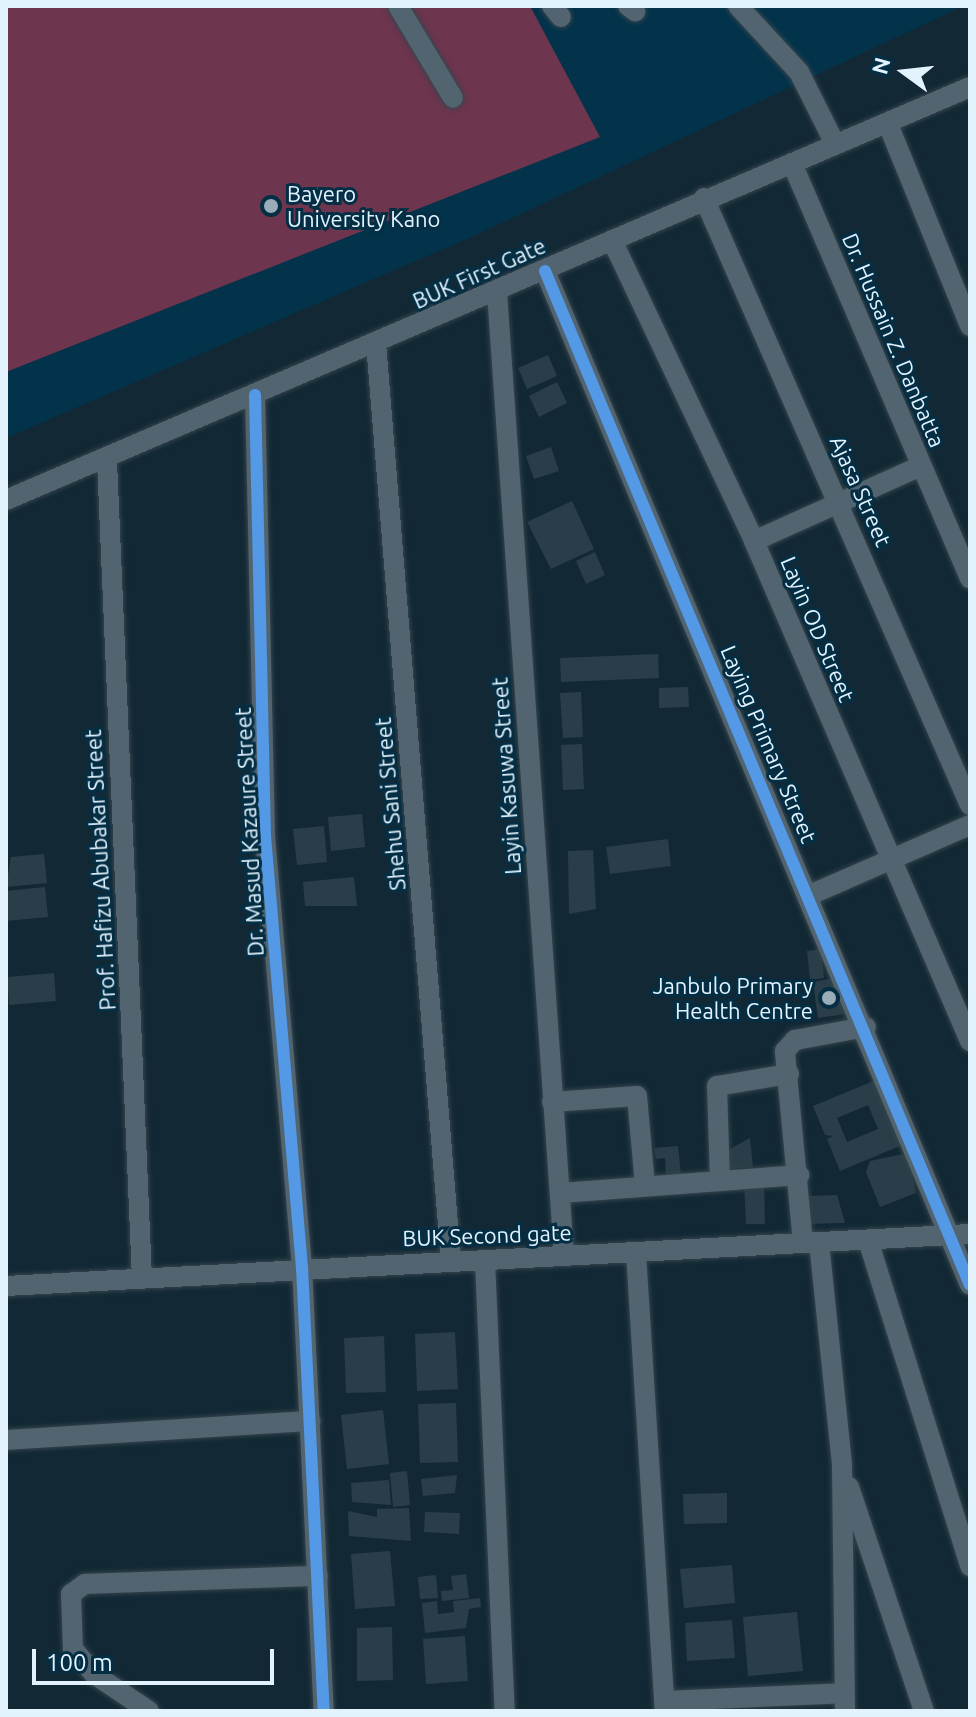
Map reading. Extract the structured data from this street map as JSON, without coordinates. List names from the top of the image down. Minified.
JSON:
{"streets":{"street":["BUK First Gate","Dr. Hussain Z. Danbatta","Ajasa Street","Layin OD Street","Laying Primary Street","Layin Kasuwa Street","Shehu Sani Street","Dr. Masud Kazaure Street","Prof. Hafizu Abubakar Street","BUK Second gate"]},"crossings":[["BUK First Gate","Dr. Hussain Z. Danbatta"],["BUK First Gate","Ajasa Street"],["BUK First Gate","Layin OD Street"],["BUK First Gate","Laying Primary Street"],["BUK First Gate","Layin Kasuwa Street"],["BUK First Gate","Shehu Sani Street"],["BUK First Gate","Dr. Masud Kazaure Street"],["BUK First Gate","Prof. Hafizu Abubakar Street"],["Laying Primary Street","BUK Second gate"],["Layin Kasuwa Street","BUK Second gate"],["Shehu Sani Street","BUK Second gate"],["Dr. Masud Kazaure Street","BUK Second gate"],["Prof. Hafizu Abubakar Street","BUK Second gate"]],"places":["Bayero University Kano","Janbulo Primary Health Centre"],"scale_bar":"100 m","north":"left"}
